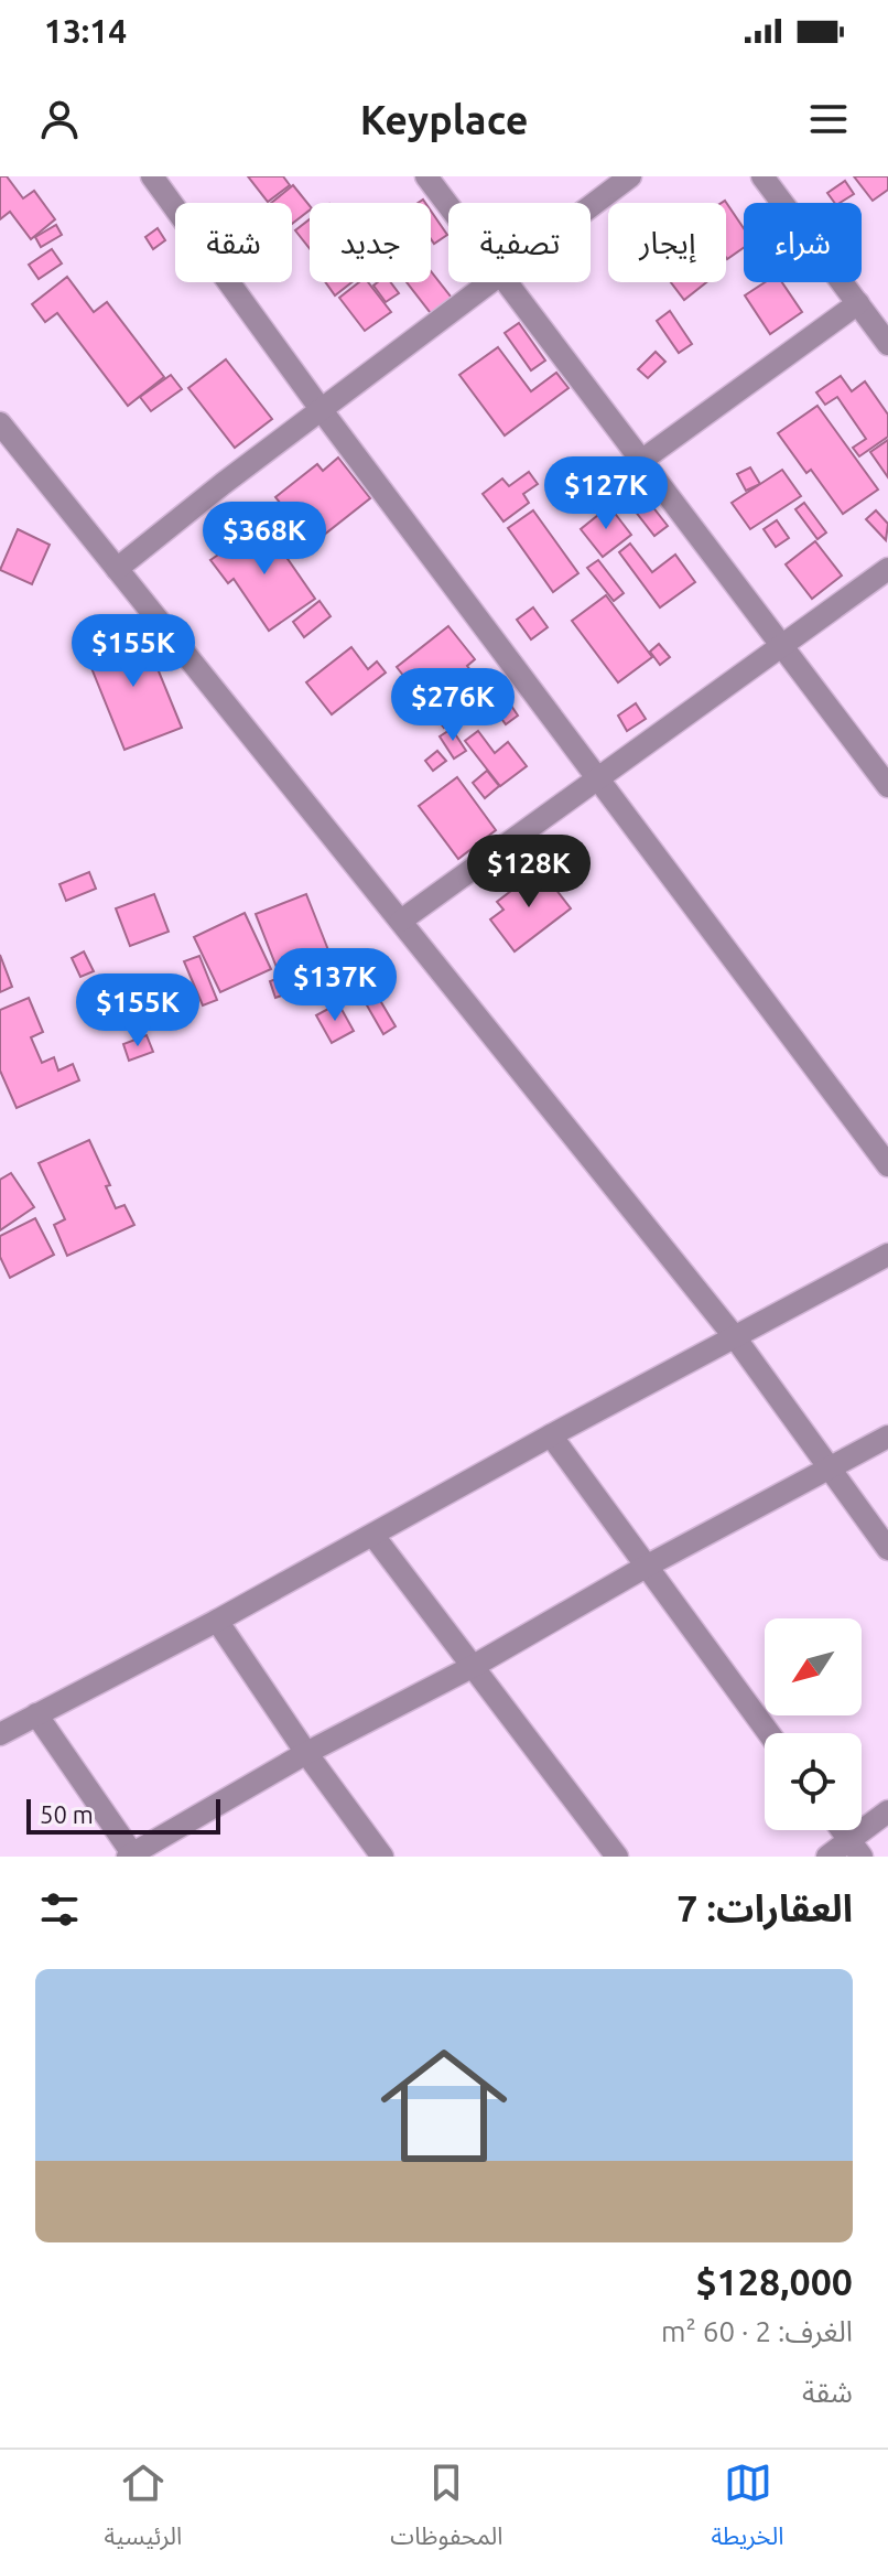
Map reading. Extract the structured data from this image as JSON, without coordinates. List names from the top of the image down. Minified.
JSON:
{"scale_bar":"50 m","north":"bottom left","page":{"status":"13:14","header":"Keyplace","chip":["شراء","إيجار","تصفية","جديد","شقة"],"price":["$127K","$368K","$155K","$276K","$128K","$137K","$155K"],"scale":"50 m","heading":"العقارات: 7","list":[{"name":"$128,000","note":"الغرف: 2 · 60 m² · شقة"}],"tabs":["الخريطة","المحفوظات","الرئيسية"]}}
